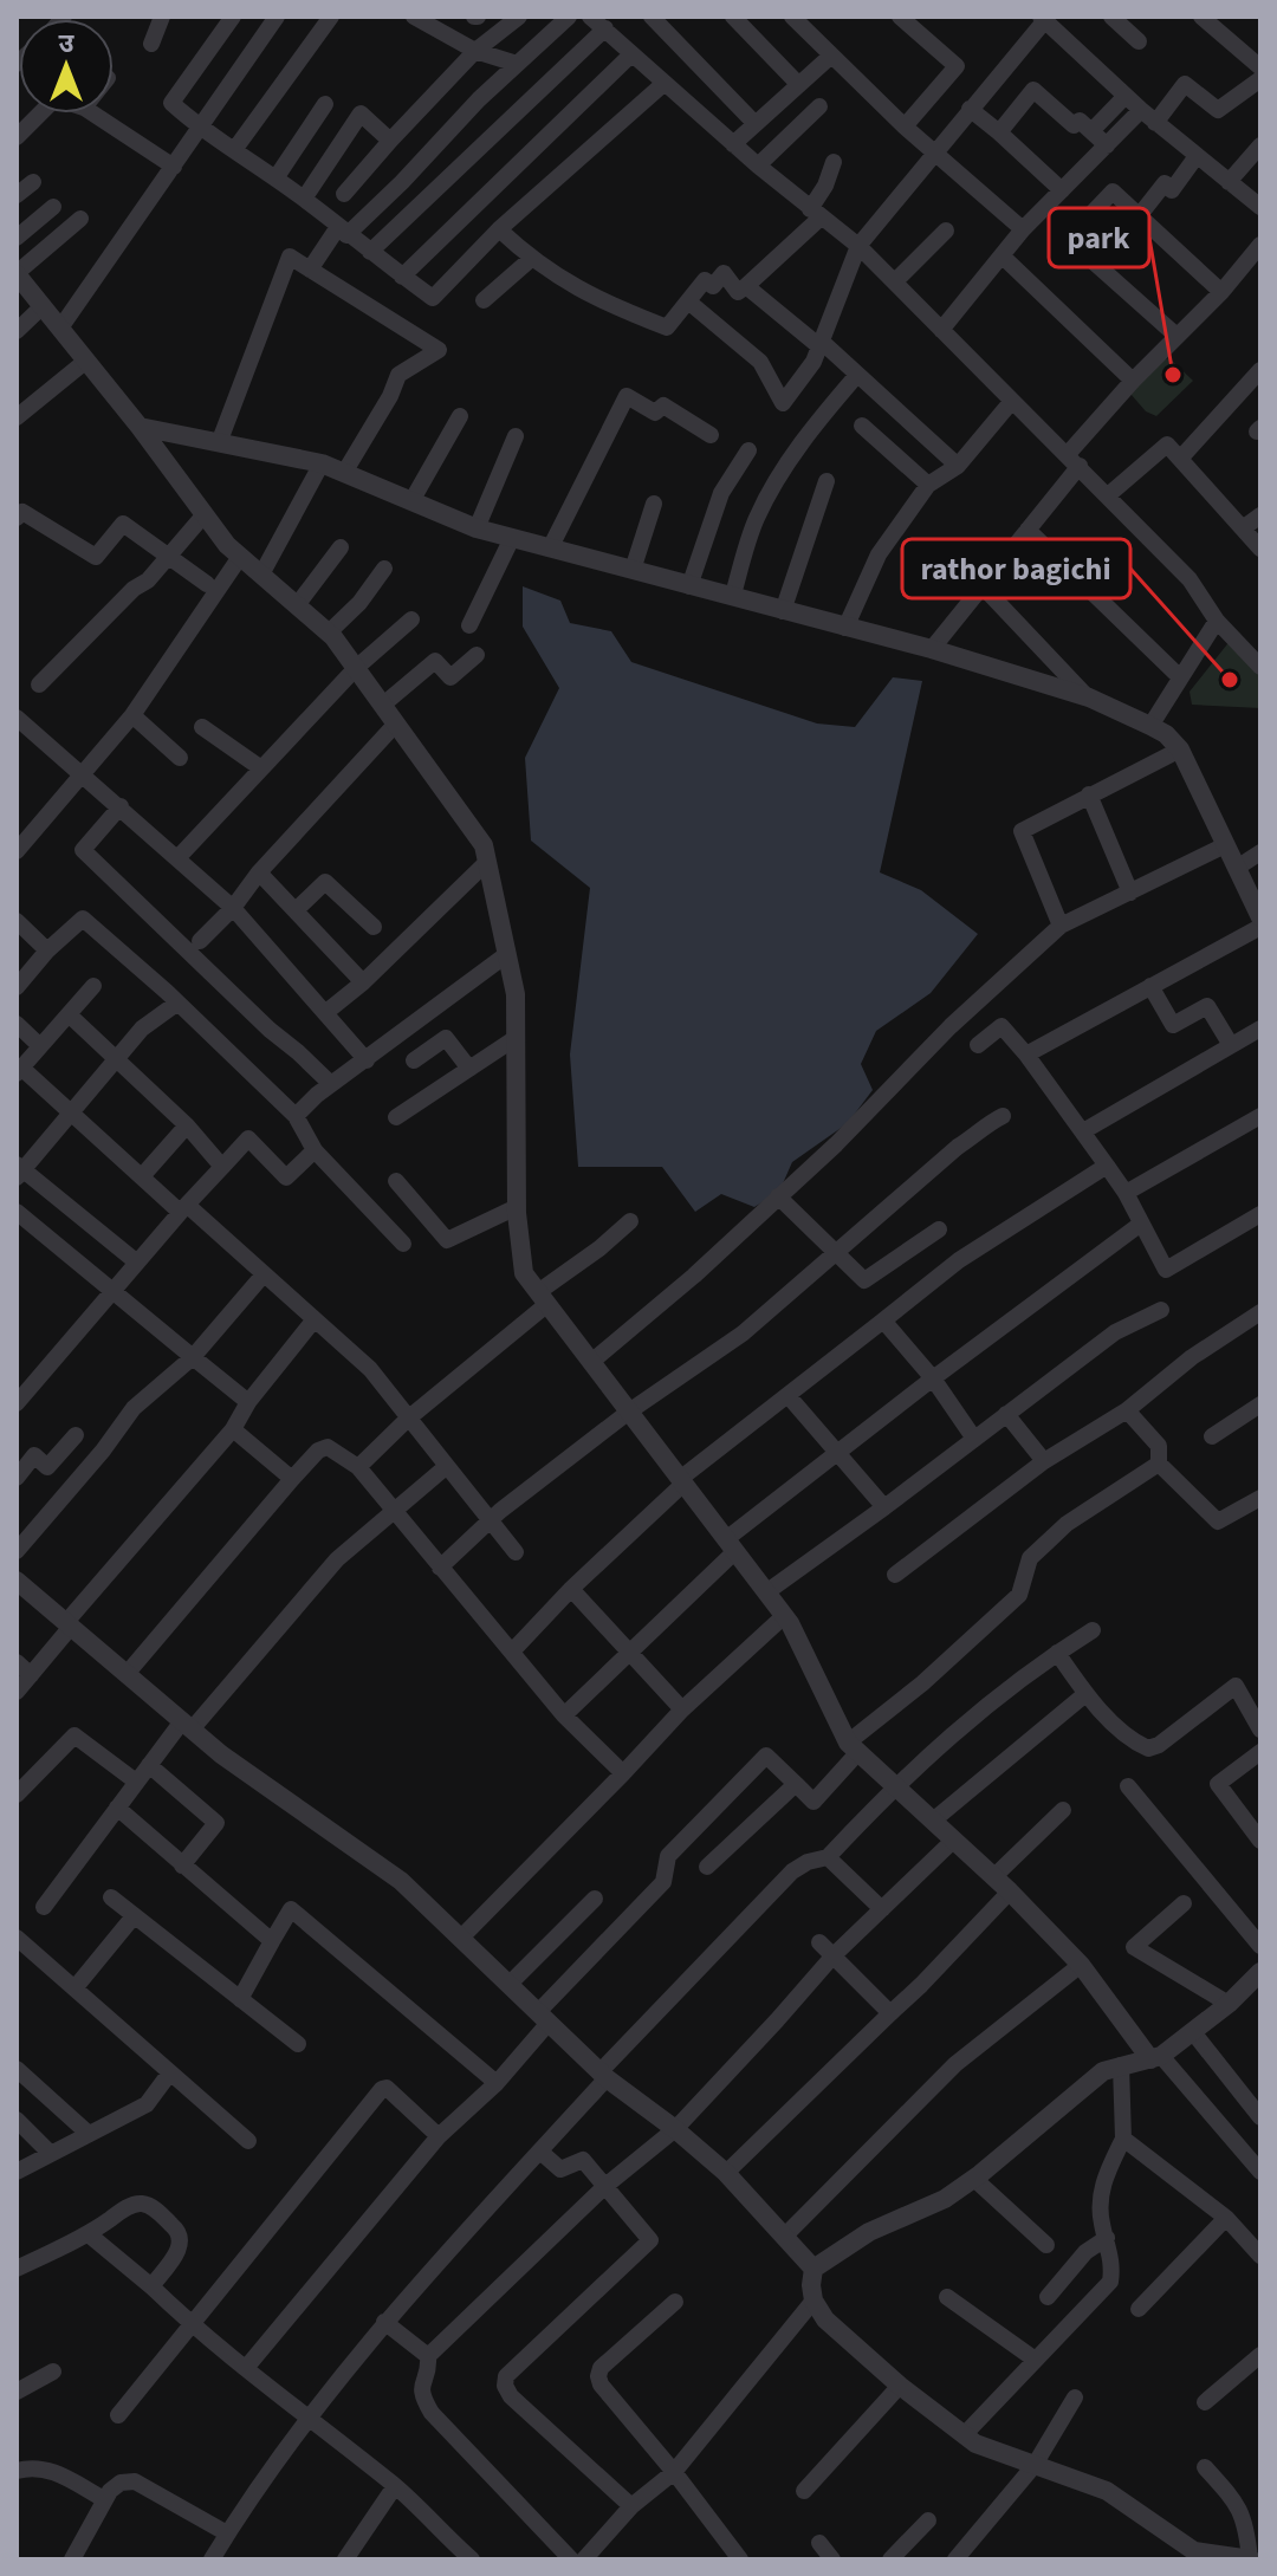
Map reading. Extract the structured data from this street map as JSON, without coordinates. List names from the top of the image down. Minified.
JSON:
{"places":["park","rathor bagichi"],"north":"top"}
